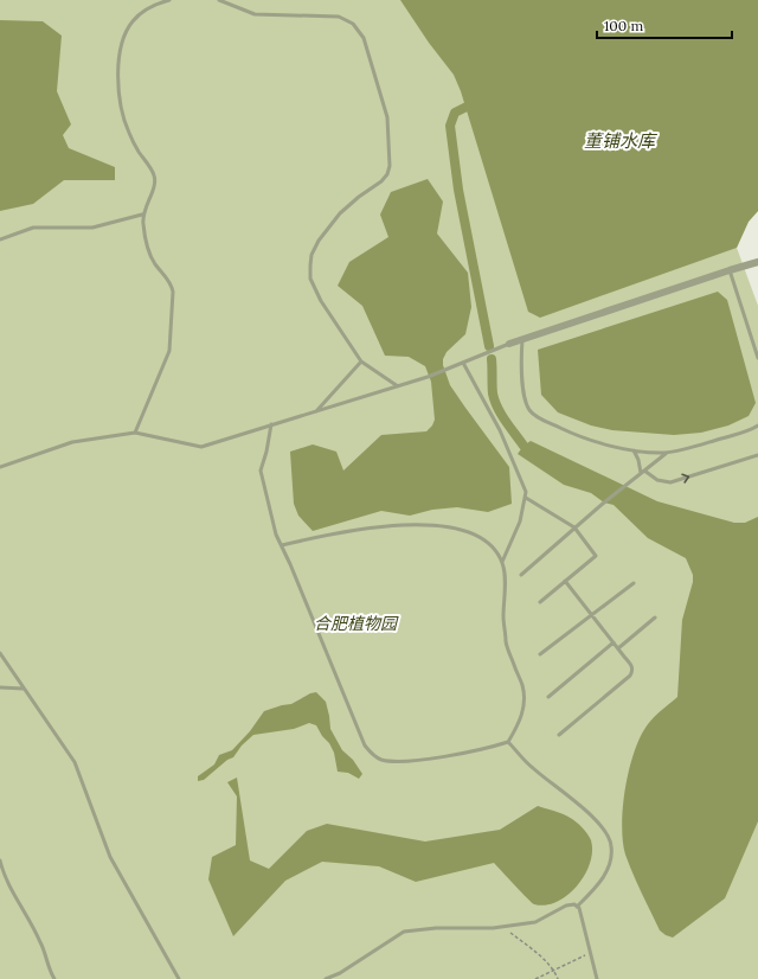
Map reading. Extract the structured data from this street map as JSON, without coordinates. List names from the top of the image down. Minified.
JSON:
{"water":["董铺水库"],"parks":["合肥植物园"],"scale_bar":"100 m"}
